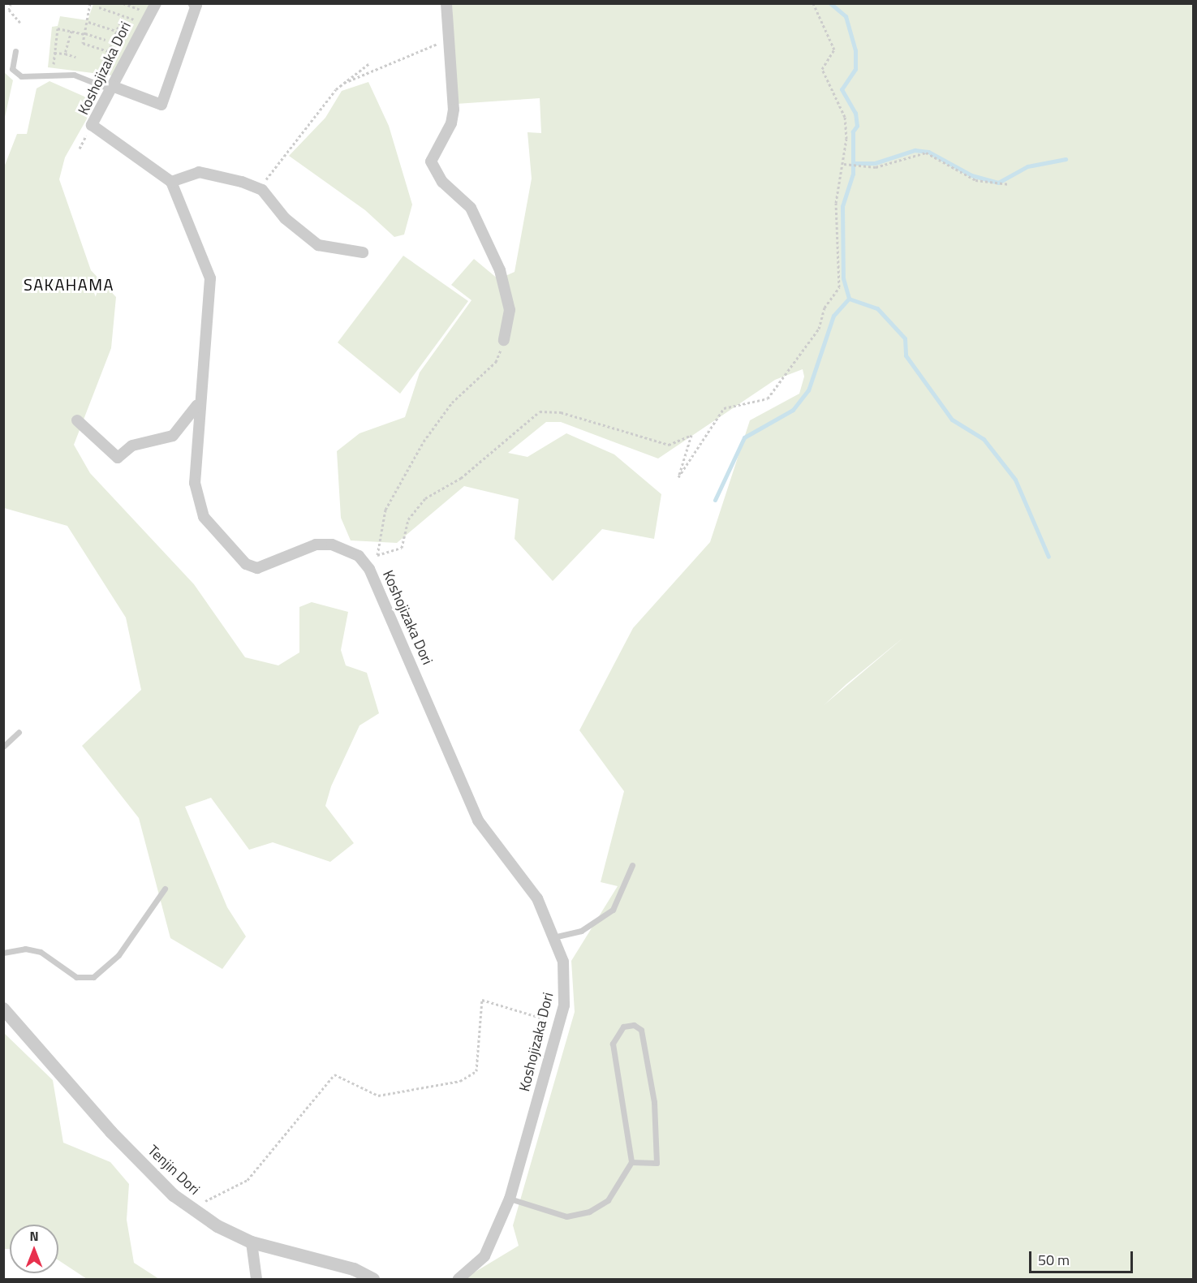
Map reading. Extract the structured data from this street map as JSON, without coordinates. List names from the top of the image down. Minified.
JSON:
{"streets":{"street":["Koshojizaka Dori","Tenjin Dori"]},"districts":["SAKAHAMA"],"scale_bar":"50 m","north":"top"}
